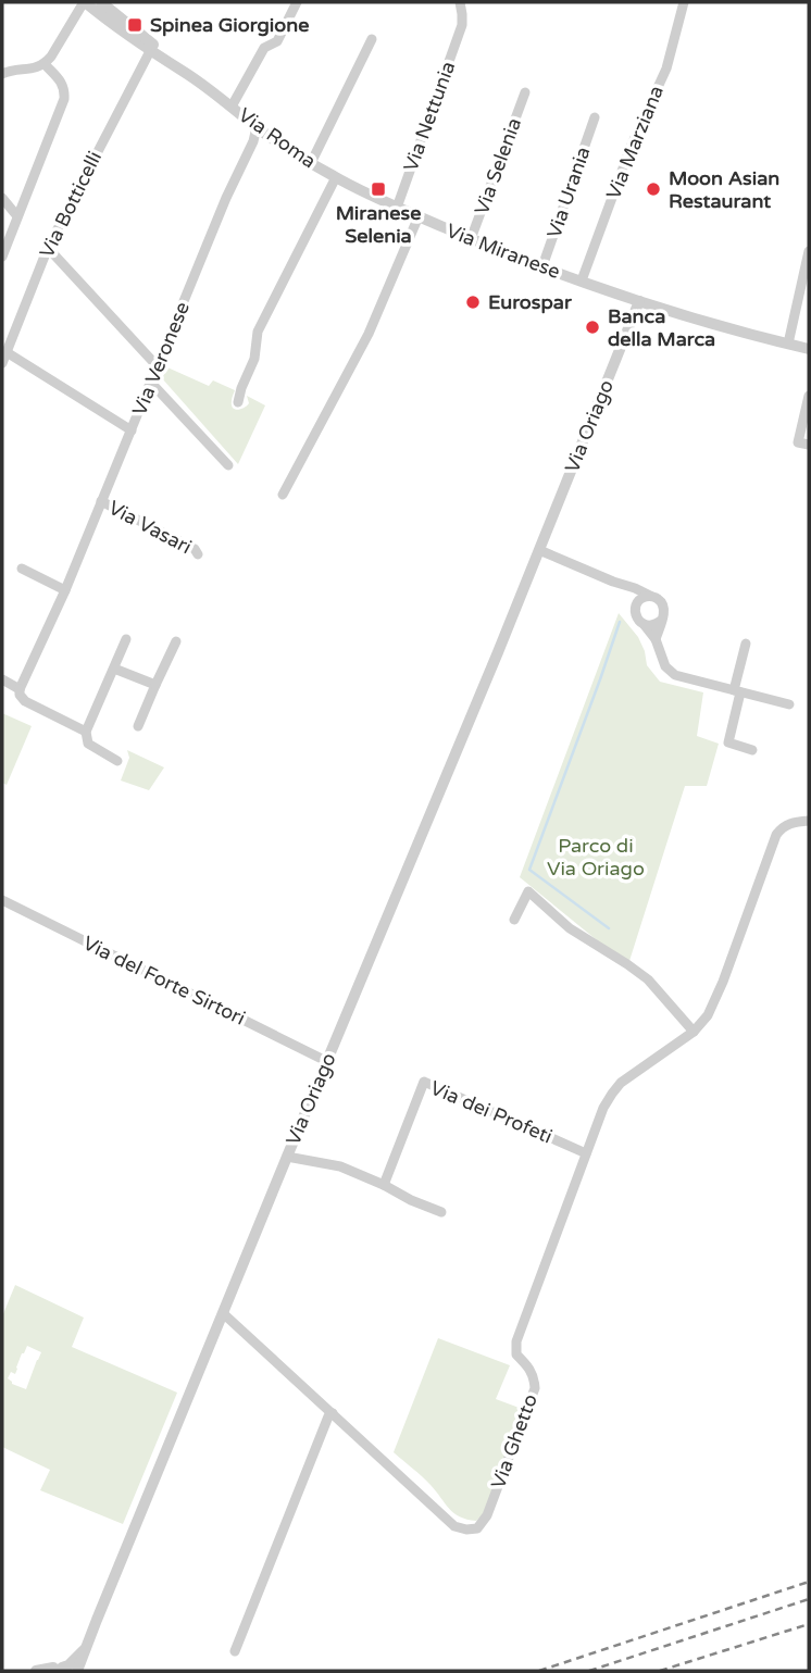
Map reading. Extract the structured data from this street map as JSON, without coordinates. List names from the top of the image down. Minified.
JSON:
{"streets":{"street":["Via Nettunia","Via Roma","Via Marziana","Via Selenia","Via Urania","Via Botticelli","Via Miranese","Via Veronese","Via Oriago","Via Vasari","Via del Forte Sirtori","Via dei Profeti","Via Ghetto"]},"crossings":[["Via Nettunia","Via Miranese"],["Via Roma","Via Botticelli"],["Via Roma","Via Miranese"],["Via Roma","Via Veronese"],["Via Marziana","Via Miranese"],["Via Selenia","Via Miranese"],["Via Urania","Via Miranese"],["Via Miranese","Via Oriago"],["Via Veronese","Via Vasari"],["Via Oriago","Via del Forte Sirtori"],["Via Oriago","Via Ghetto"],["Via dei Profeti","Via Ghetto"]],"parks":["Parco di Via Oriago"],"places":{"transit":["Spinea Giorgione","Miranese Selenia"],"other":["Moon Asian Restaurant","Eurospar","Banca della Marca"]}}
